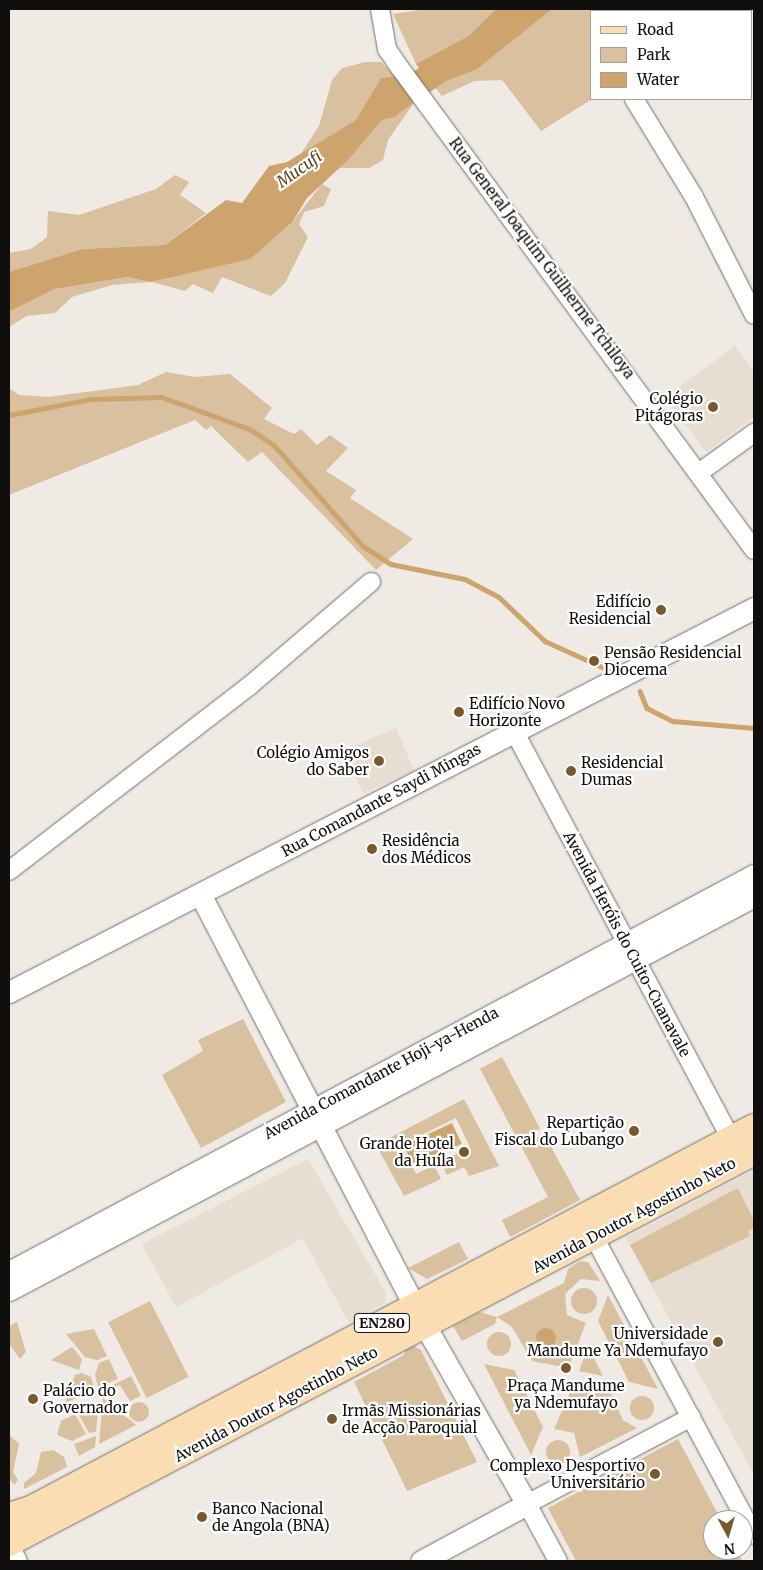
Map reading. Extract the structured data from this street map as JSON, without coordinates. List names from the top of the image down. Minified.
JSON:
{"streets":{"main road":["Avenida Doutor Agostinho Neto","EN280"],"street":["Rua General Joaquim Guilherme Tchiloya","Rua Comandante Saydi Mingas","Avenida Heróis do Cuito-Cuanavale","Avenida Comandante Hoji-ya-Henda"]},"crossings":[["Rua Comandante Saydi Mingas","Avenida Heróis do Cuito-Cuanavale"],["Avenida Heróis do Cuito-Cuanavale","Avenida Comandante Hoji-ya-Henda"],["Avenida Heróis do Cuito-Cuanavale","Avenida Doutor Agostinho Neto"]],"water":["Mucufi"],"places":["Colégio Pitágoras","Edifício Residencial","Pensão Residencial Diocema","Edifício Novo Horizonte","Colégio Amigos do Saber","Residencial Dumas","Residência dos Médicos","Repartição Fiscal do Lubango","Grande Hotel da Huíla","Universidade Mandume Ya Ndemufayo","Praça Mandume ya Ndemufayo","Palácio do Governador","Irmãs Missionárias de Acção Paroquial","Complexo Desportivo Universitário","Banco Nacional de Angola (BNA)"],"legend":["Road","Park","Water"],"north":"bottom"}
